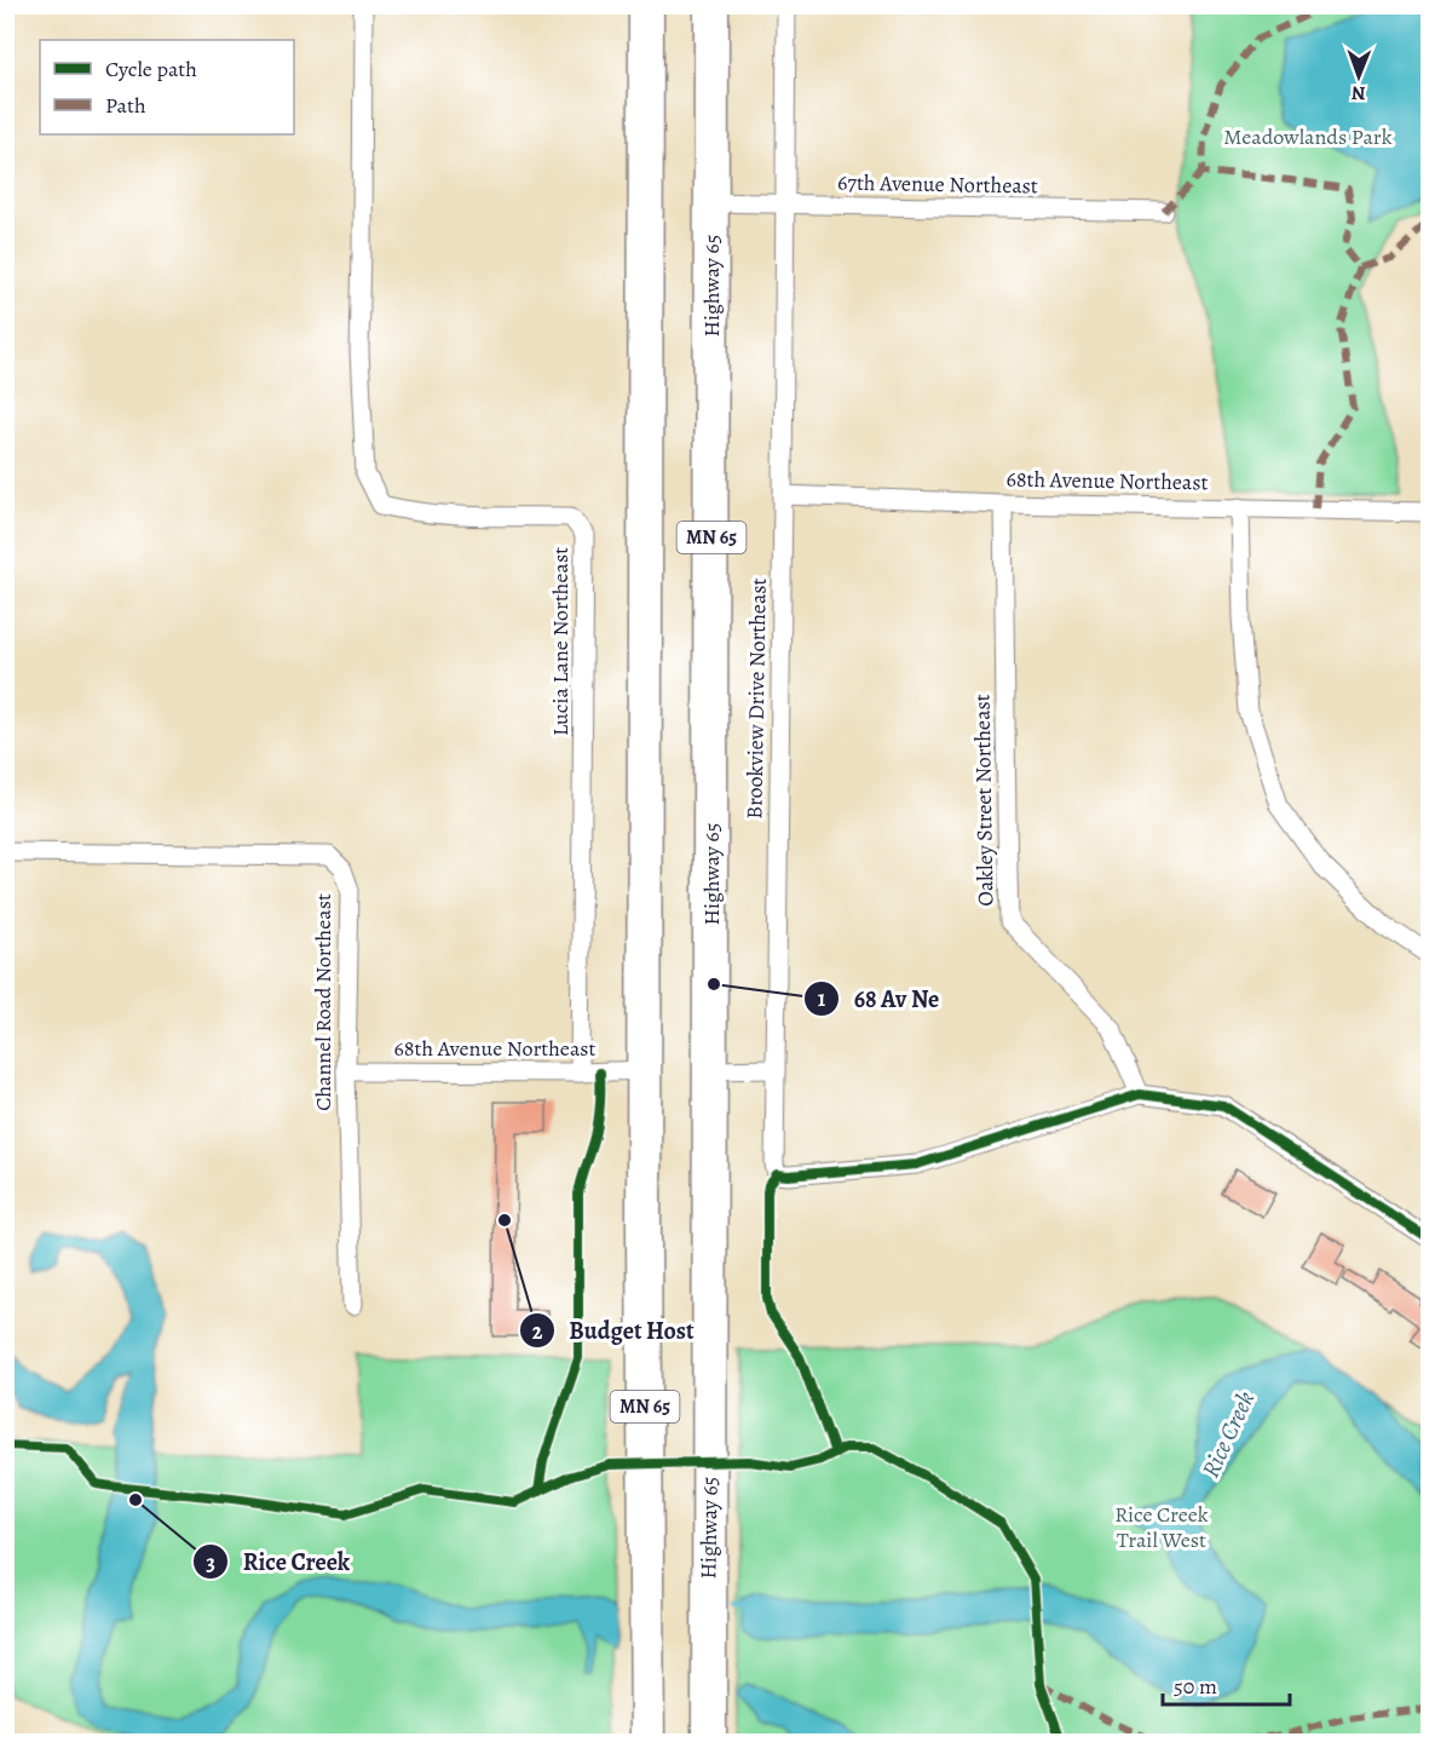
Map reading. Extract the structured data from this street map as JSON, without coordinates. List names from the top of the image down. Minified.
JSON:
{"streets":{"highway":["Highway 65","MN 65"],"street":["67th Avenue Northeast","68th Avenue Northeast","Lucia Lane Northeast","Brookview Drive Northeast","Oakley Street Northeast","Channel Road Northeast"]},"crossings":[["67th Avenue Northeast","Highway 65"],["67th Avenue Northeast","Brookview Drive Northeast"],["68th Avenue Northeast","MN 65"],["68th Avenue Northeast","Lucia Lane Northeast"],["68th Avenue Northeast","Brookview Drive Northeast"],["68th Avenue Northeast","Oakley Street Northeast"],["68th Avenue Northeast","Channel Road Northeast"],["Brookview Drive Northeast","Oakley Street Northeast"]],"water":["Rice Creek"],"parks":["Meadowlands Park","Rice Creek Trail West"],"places":["68 Av Ne","Budget Host","Rice Creek"],"legend":["Cycle path","Path"],"scale_bar":"50 m","north":"bottom"}
